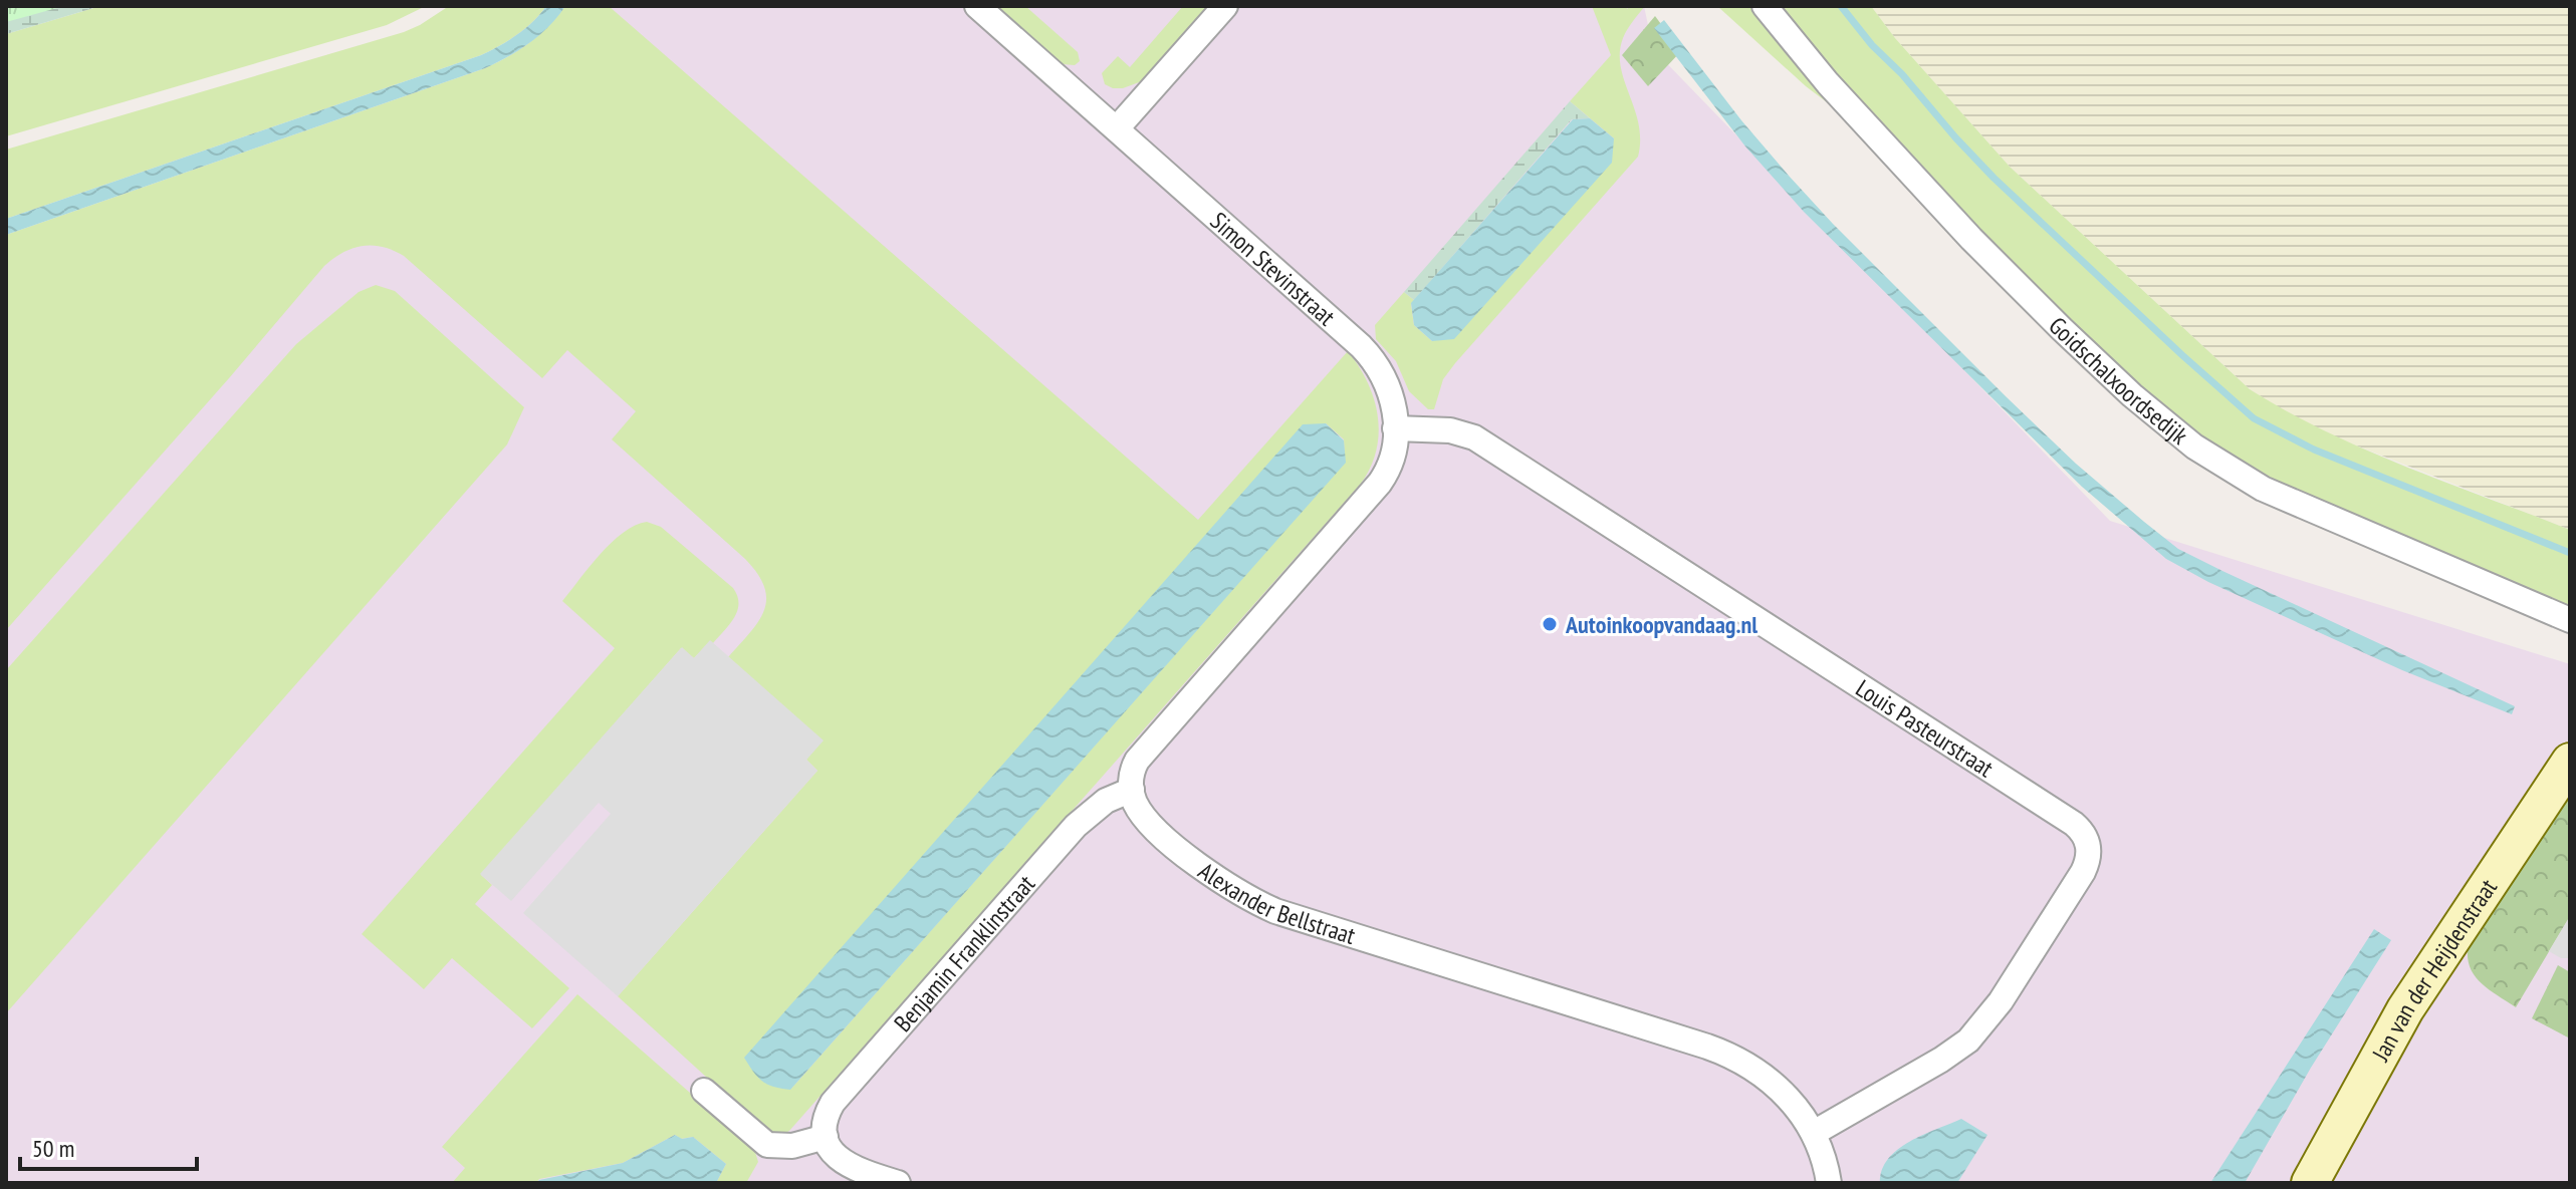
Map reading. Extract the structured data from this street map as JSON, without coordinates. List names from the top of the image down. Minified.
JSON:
{"streets":{"street":["Simon Stevinstraat","Goidschalxoordsedijk","Louis Pasteurstraat","Alexander Bellstraat","Benjamin Franklinstraat","Jan van der Heijdenstraat"]},"crossings":[["Simon Stevinstraat","Louis Pasteurstraat"],["Louis Pasteurstraat","Alexander Bellstraat"],["Alexander Bellstraat","Benjamin Franklinstraat"]],"places":["Autoinkoopvandaag.nl"],"scale_bar":"50 m"}
